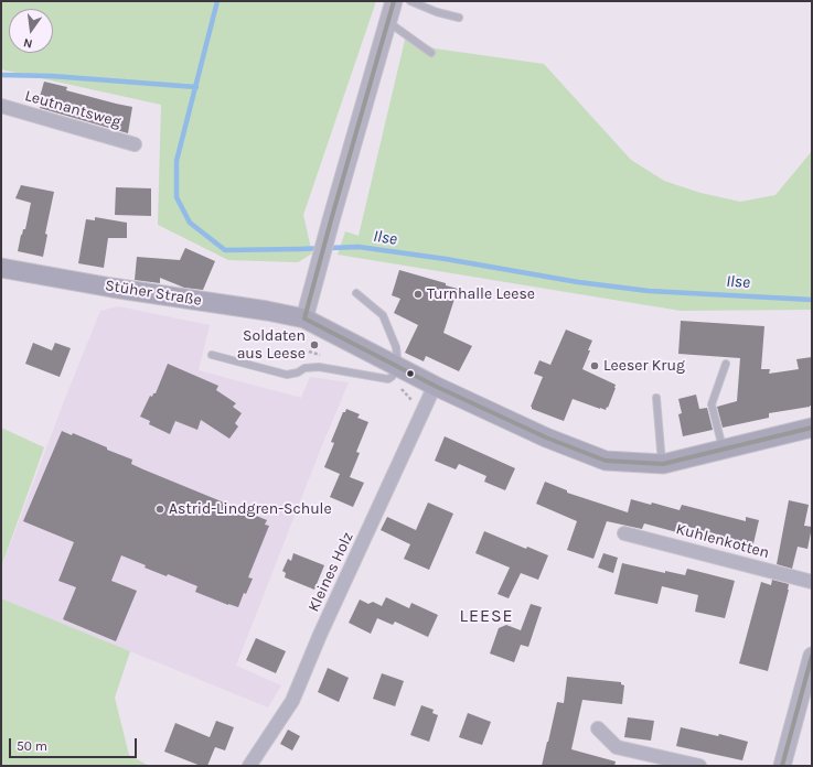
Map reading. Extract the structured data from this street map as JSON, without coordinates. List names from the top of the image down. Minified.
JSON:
{"streets":{"main road":["Stüher Straße"],"street":["Leutnantsweg","Kuhlenkotten","Kleines Holz"]},"crossings":[["Stüher Straße","Kleines Holz"]],"districts":["LEESE"],"water":["Ilse"],"places":["Turnhalle Leese","Soldaten aus Leese","Leeser Krug","Astrid-Lindgren-Schule"],"scale_bar":"50 m","north":"bottom"}
